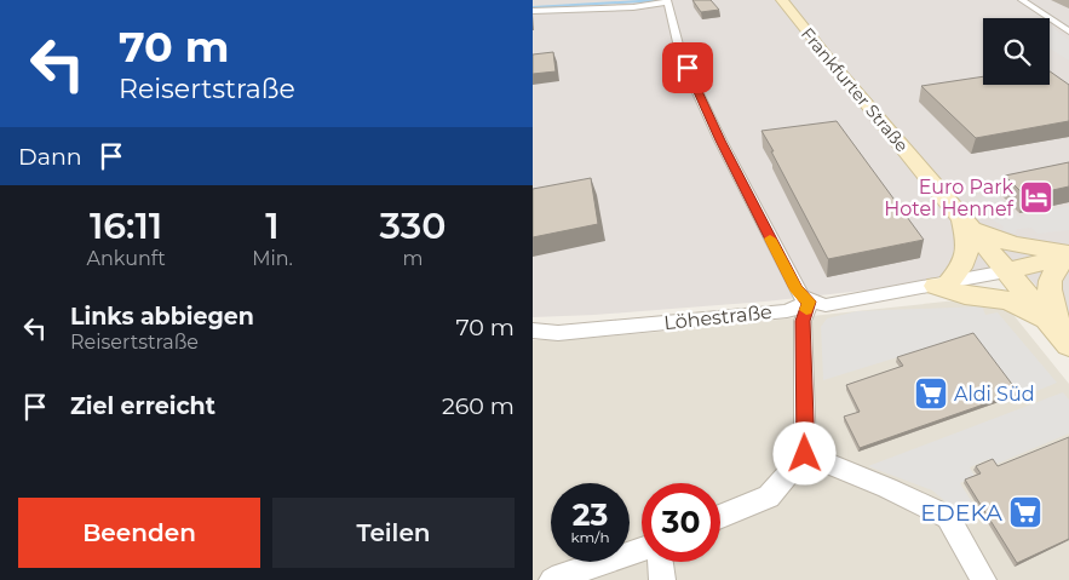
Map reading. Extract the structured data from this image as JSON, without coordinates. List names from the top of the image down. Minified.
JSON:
{"streets":{"main road":["Frankfurter Straße"],"street":["Löhestraße"]},"crossings":[["Frankfurter Straße","Löhestraße"]],"places":{"hotel":["Euro Park Hotel Hennef"],"supermarket":["Aldi Süd","EDEKA"]},"page":{"turn":["70 m","Reisertstraße"],"then":"Dann","eta":["16:11","Ankunft","1","Min.","330","m"],"list":[{"name":"Links abbiegen","note":"Reisertstraße","value":"70 m"},{"name":"Ziel erreicht","value":"260 m"}],"speed":"23 km/h","limit":"30","buttons":["Beenden","Teilen"]}}
